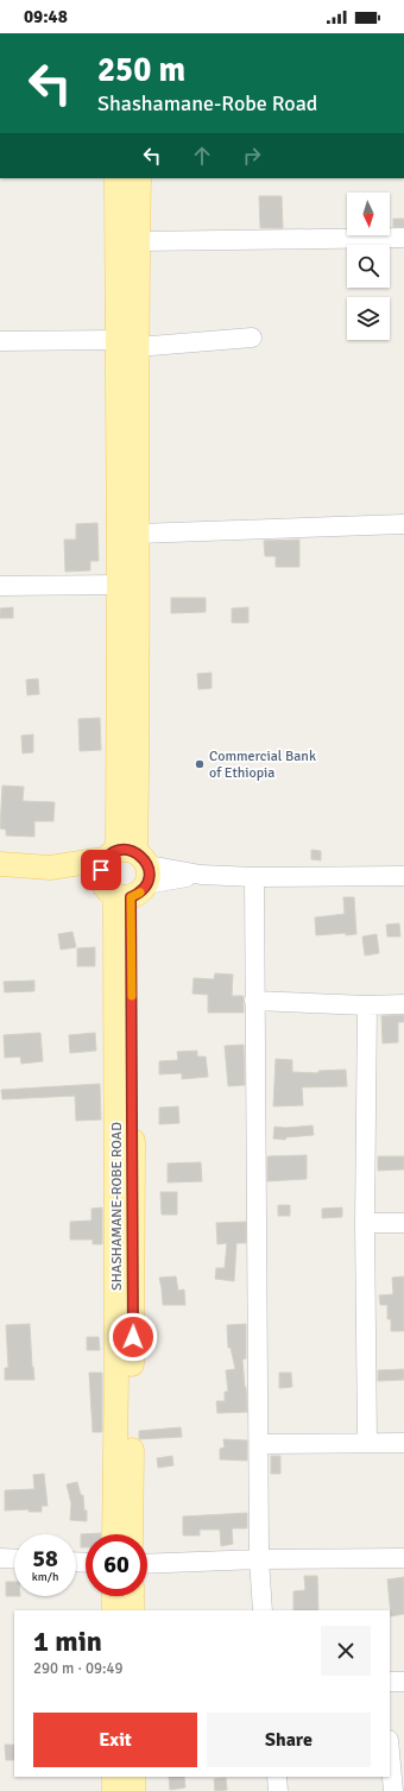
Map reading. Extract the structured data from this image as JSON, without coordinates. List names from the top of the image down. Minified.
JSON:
{"streets":{"main road":["SHASHAMANE-ROBE ROAD"]},"places":["Commercial Bank of Ethiopia"],"north":"bottom","page":{"status":"09:48","turn":["250 m","Shashamane-Robe Road"],"speed":"58 km/h","limit":"60","heading":["1 min","290 m · 09:49"],"buttons":["Exit","Share"]}}
